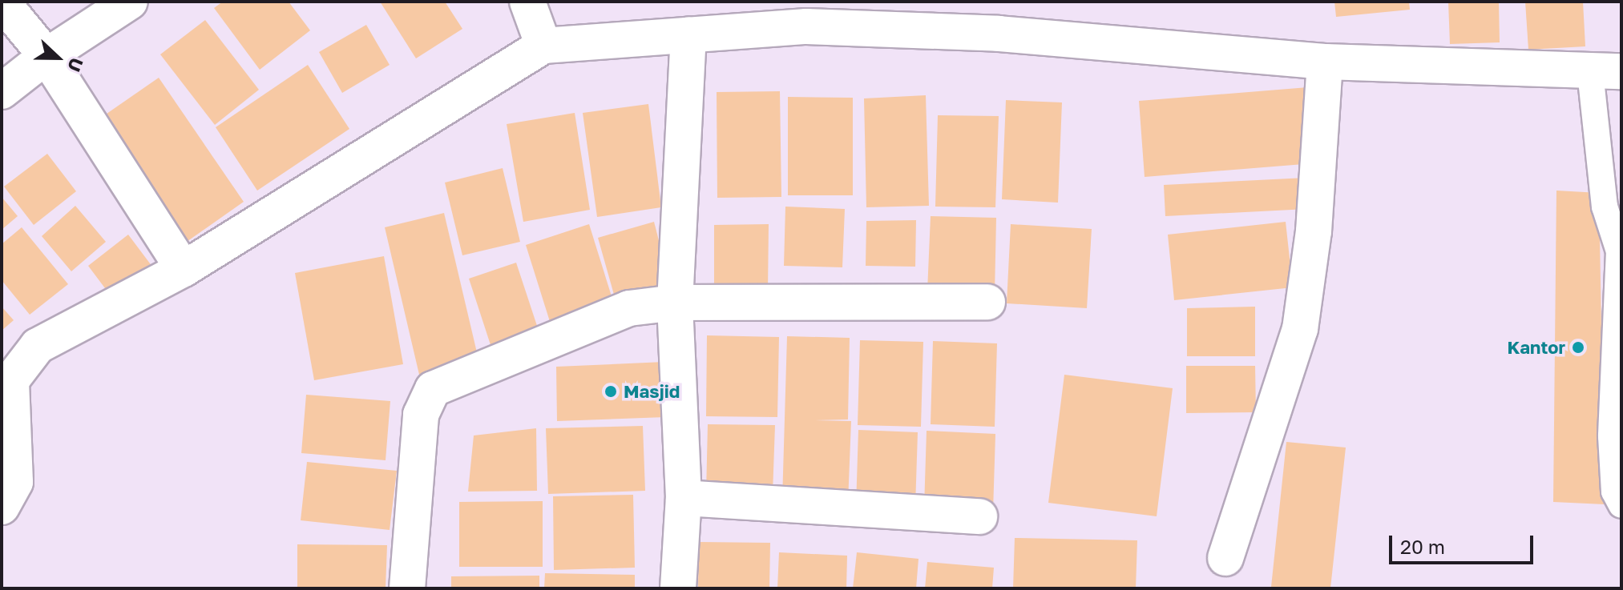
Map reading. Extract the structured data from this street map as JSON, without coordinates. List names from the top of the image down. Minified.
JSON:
{"places":["Kantor","Masjid"],"scale_bar":"20 m","north":"right"}
